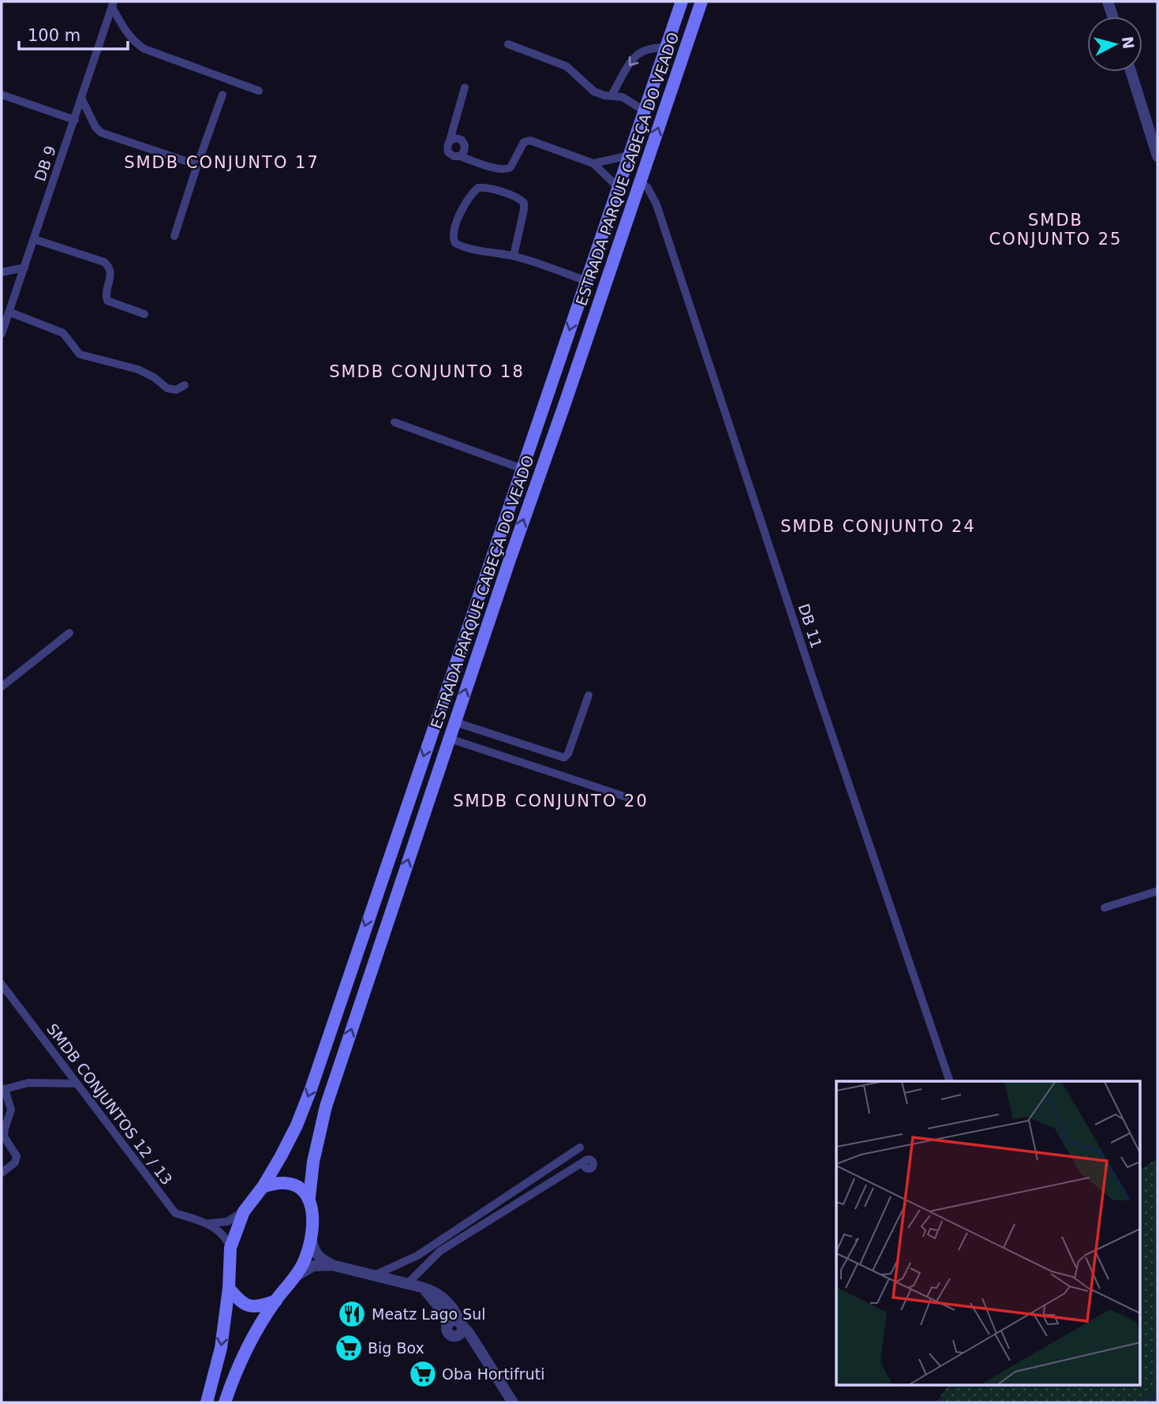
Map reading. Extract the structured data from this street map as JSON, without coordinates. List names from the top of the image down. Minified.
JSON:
{"streets":{"main road":["ESTRADA PARQUE CABEÇA DO VEADO"],"street":["DB 9","DB 11","SMDB CONJUNTOS 12 / 13"]},"crossings":[["ESTRADA PARQUE CABEÇA DO VEADO","DB 11"],["ESTRADA PARQUE CABEÇA DO VEADO","SMDB CONJUNTOS 12 / 13"]],"districts":["SMDB CONJUNTO 17","SMDB CONJUNTO 25","SMDB CONJUNTO 18","SMDB CONJUNTO 24","SMDB CONJUNTO 20"],"places":{"restaurant":["Meatz Lago Sul"],"supermarket":["Big Box","Oba Hortifruti"]},"scale_bar":"100 m","north":"right"}
